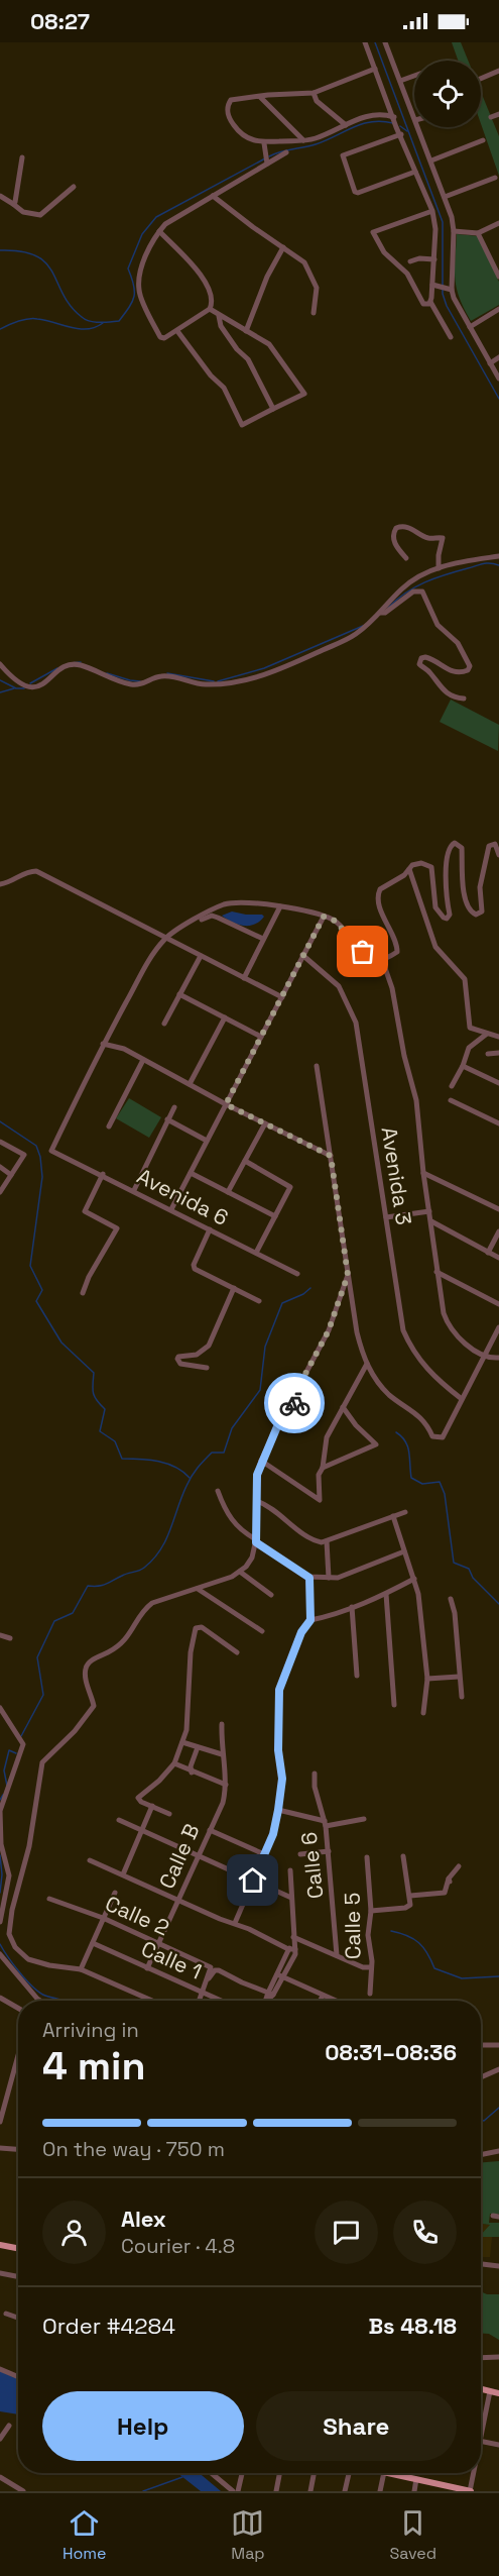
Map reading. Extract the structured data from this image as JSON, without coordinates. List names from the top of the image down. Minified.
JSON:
{"streets":{"street":["Avenida 3","Avenida 6","Calle B","Calle 6","Calle 2","Calle 5","Calle 1"]},"crossings":[["Calle B","Calle 2"],["Calle B","Calle 1"]],"page":{"status":"08:27","heading":["4 min","Arriving in","08:31–08:36"],"panel":["Alex","Courier · 4.8","Order #4284","Bs 48.18"],"bar":"On the way · 750 m","buttons":["Help","Share"],"tabs":["Home","Map","Saved"]}}
